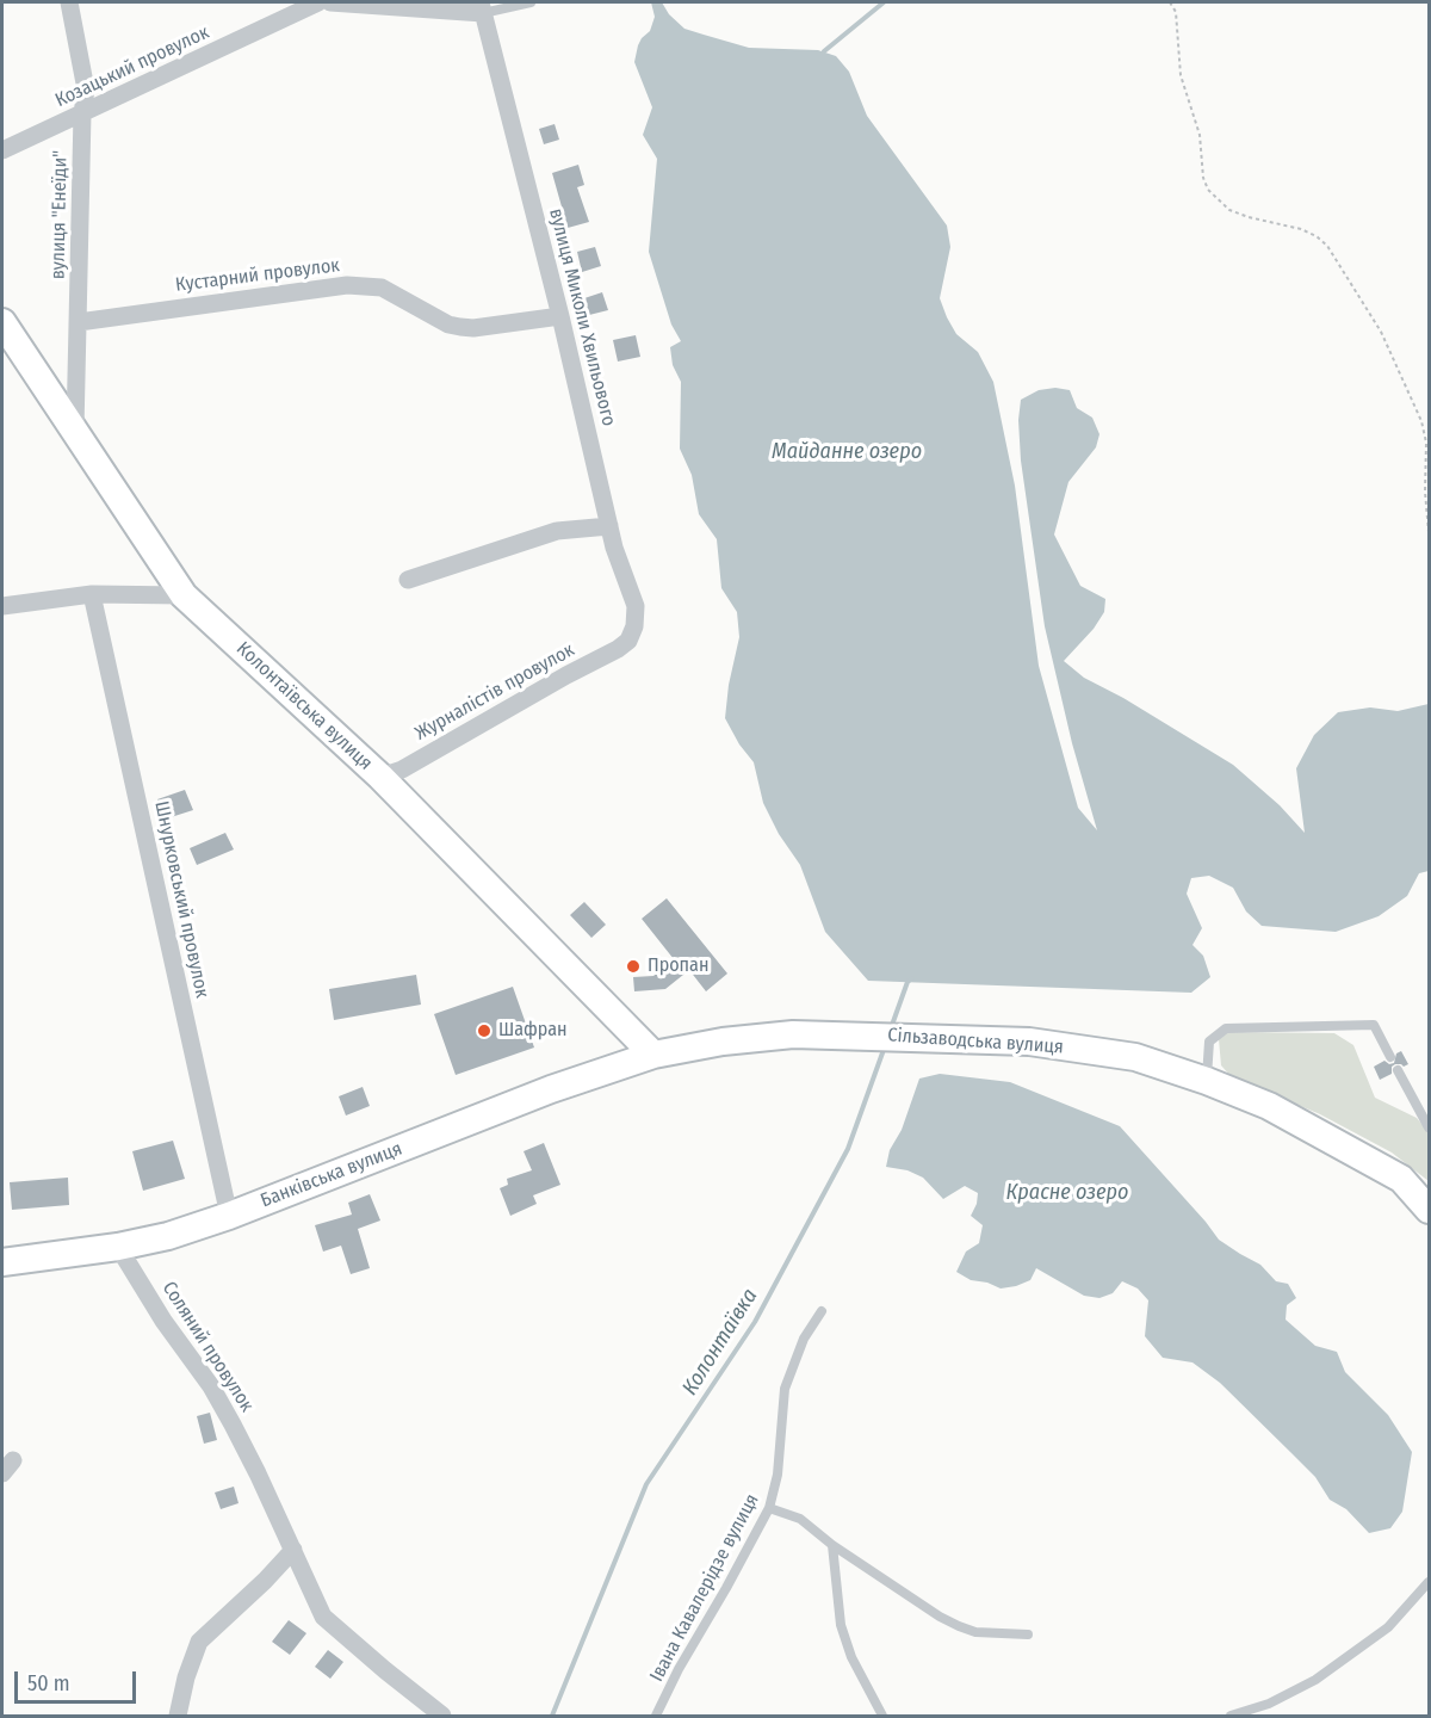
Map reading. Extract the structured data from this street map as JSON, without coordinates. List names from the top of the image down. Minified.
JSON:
{"streets":{"main road":["Колонтаївська вулиця","Сільзаводська вулиця","Банківська вулиця"],"street":["Козацький провулок","вулиця \"Енеїди\"","Кустарний провулок","вулиця Миколи Хвильового","Журналістів провулок","Шнурковський провулок","Соляний провулок"],"lane":["Івана Кавалерідзе вулиця"]},"crossings":[["Козацький провулок","вулиця \"Енеїди\""],["вулиця \"Енеїди\"","Кустарний провулок"],["вулиця \"Енеїди\"","Колонтаївська вулиця"],["Кустарний провулок","вулиця Миколи Хвильового"],["вулиця Миколи Хвильового","Журналістів провулок"],["Журналістів провулок","Колонтаївська вулиця"],["Колонтаївська вулиця","Сільзаводська вулиця"],["Колонтаївська вулиця","Банківська вулиця"],["Шнурковський провулок","Банківська вулиця"],["Сільзаводська вулиця","Банківська вулиця"],["Банківська вулиця","Соляний провулок"]],"water":["Майданне озеро","Красне озеро","Колонтаївка"],"places":["Пропан","Шафран"],"scale_bar":"50 m"}
